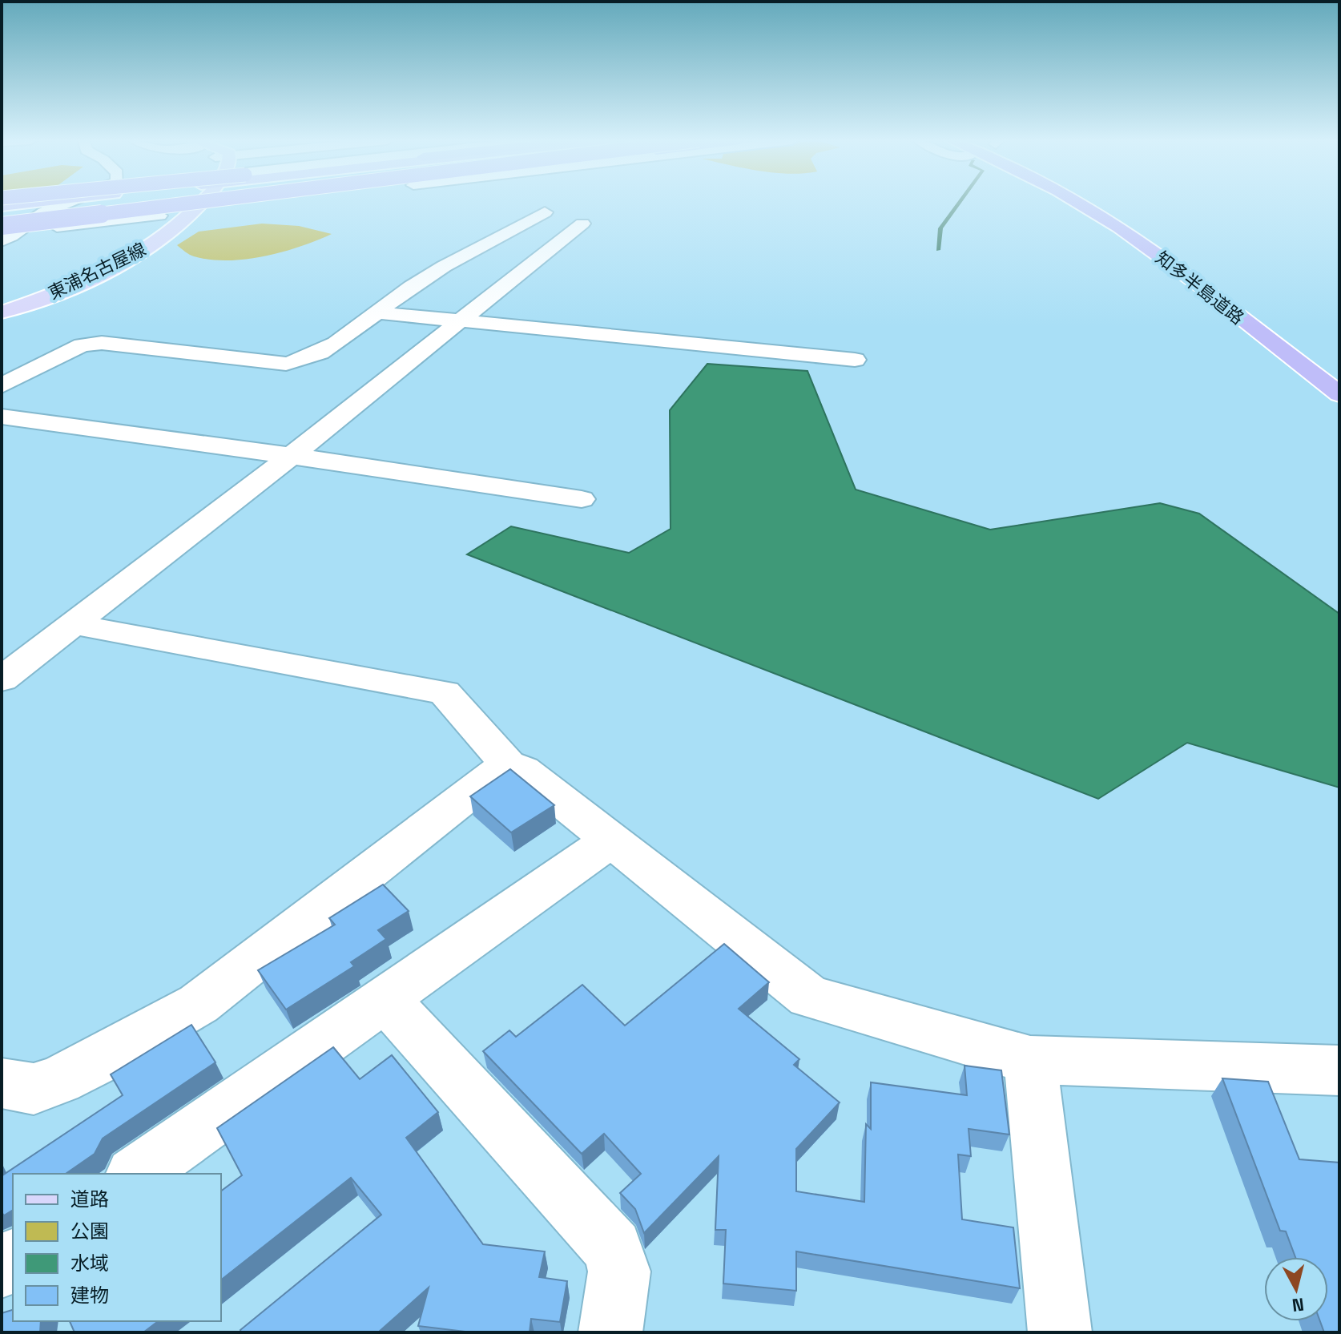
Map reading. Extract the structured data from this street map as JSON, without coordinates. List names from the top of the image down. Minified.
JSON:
{"streets":{"highway":["知多半島道路"],"main road":["東浦名古屋線"]},"legend":["道路","公園","水域","建物"],"north":"bottom"}
